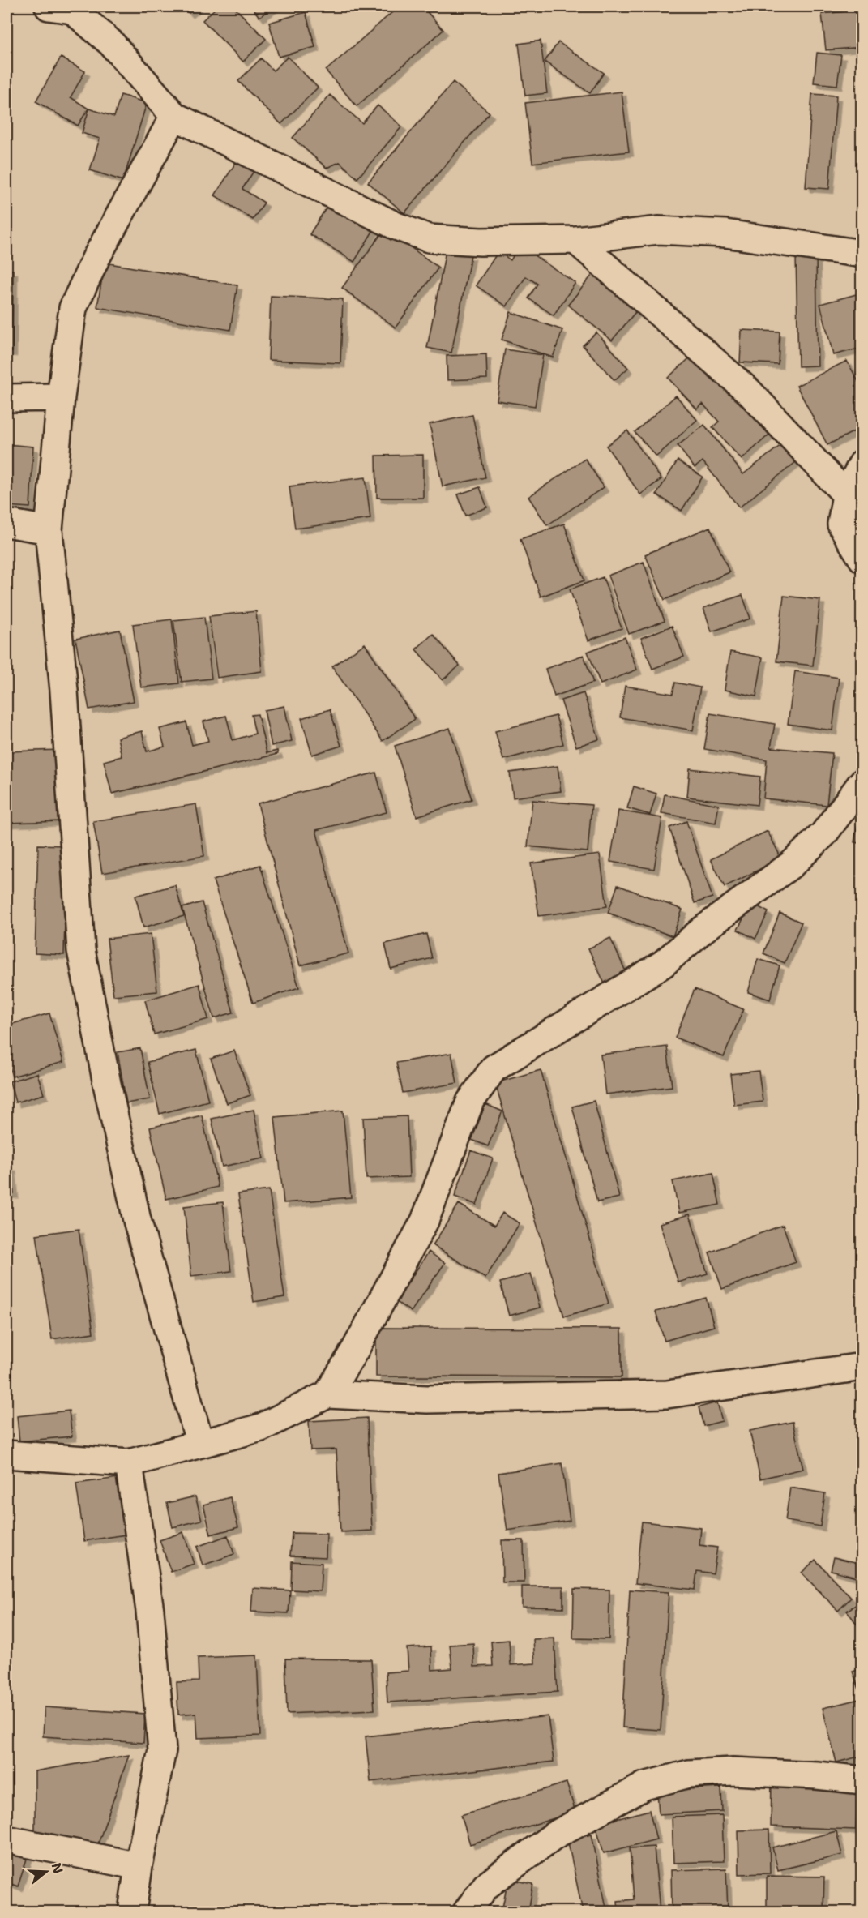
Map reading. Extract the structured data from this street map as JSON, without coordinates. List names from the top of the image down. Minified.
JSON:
{"north":"right"}
